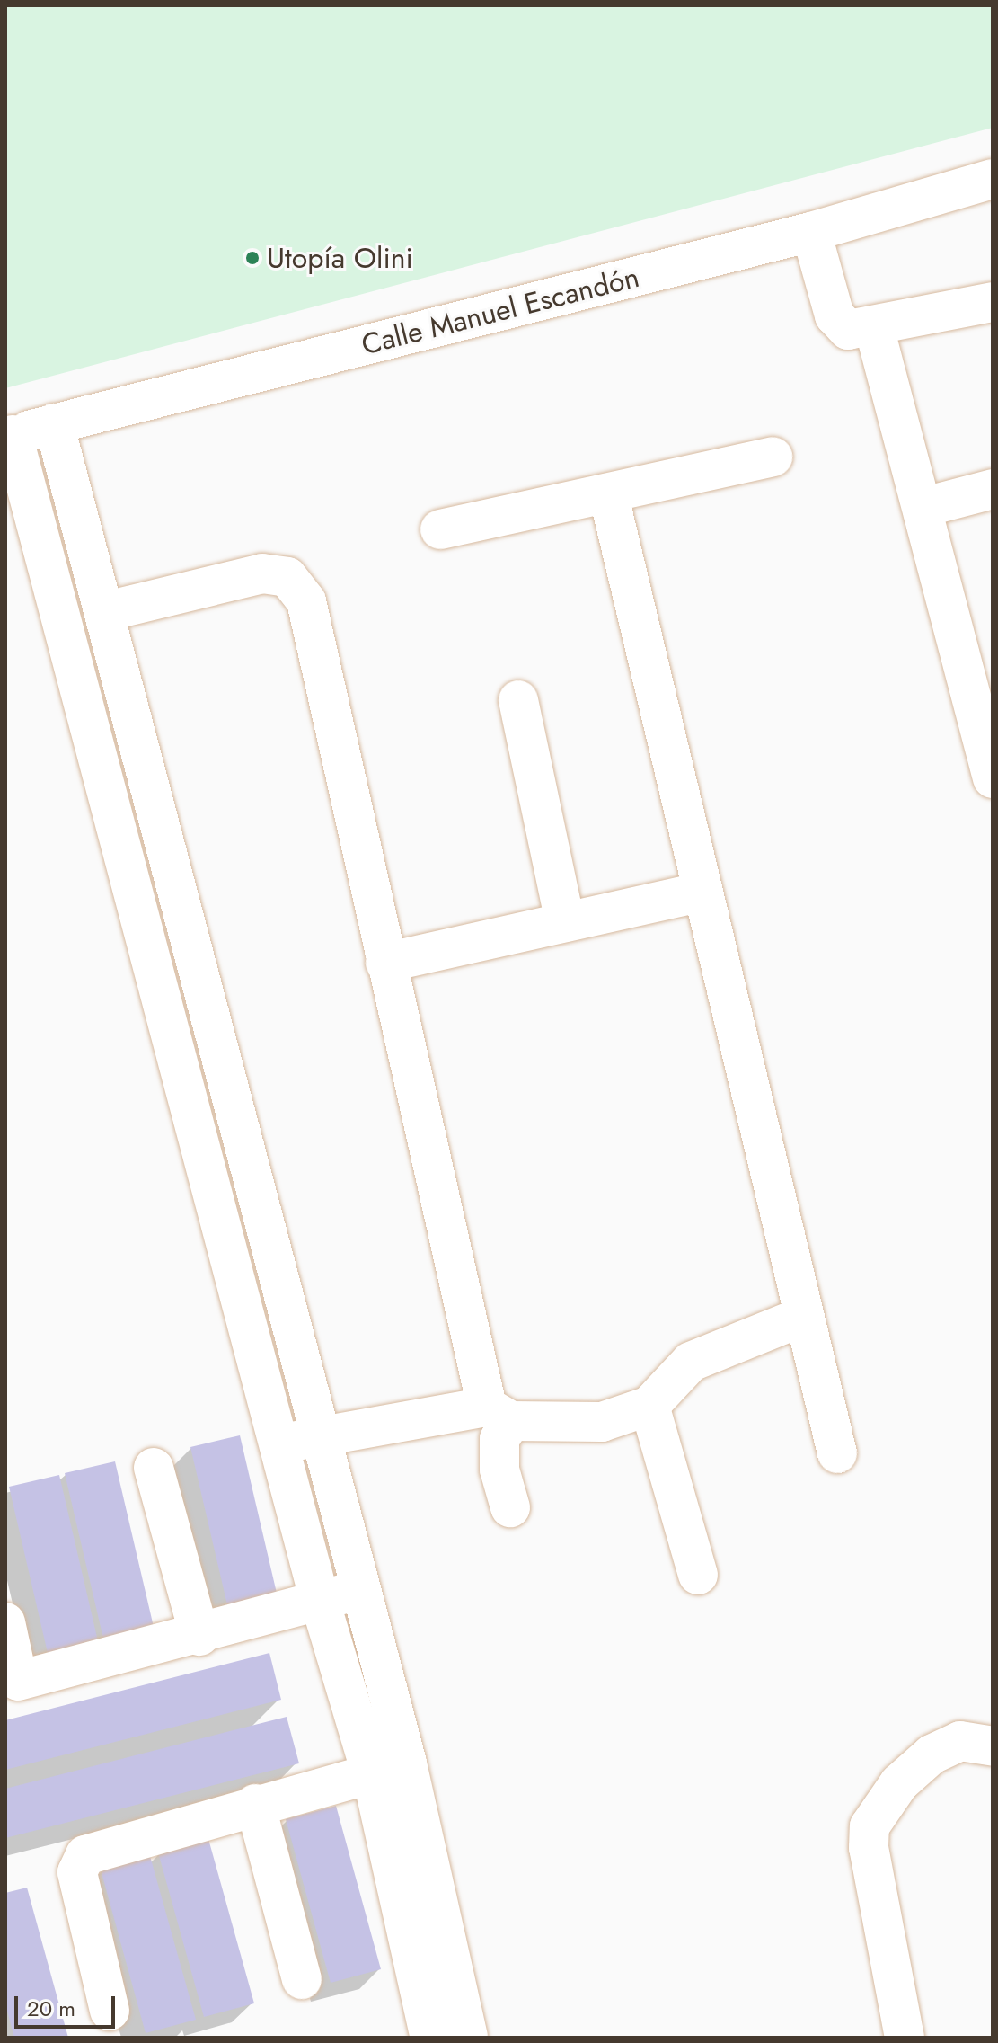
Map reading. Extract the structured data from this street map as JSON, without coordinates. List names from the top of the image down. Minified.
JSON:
{"streets":{"street":["Calle Manuel Escandón"]},"places":["Utopía Olini"],"scale_bar":"20 m"}
